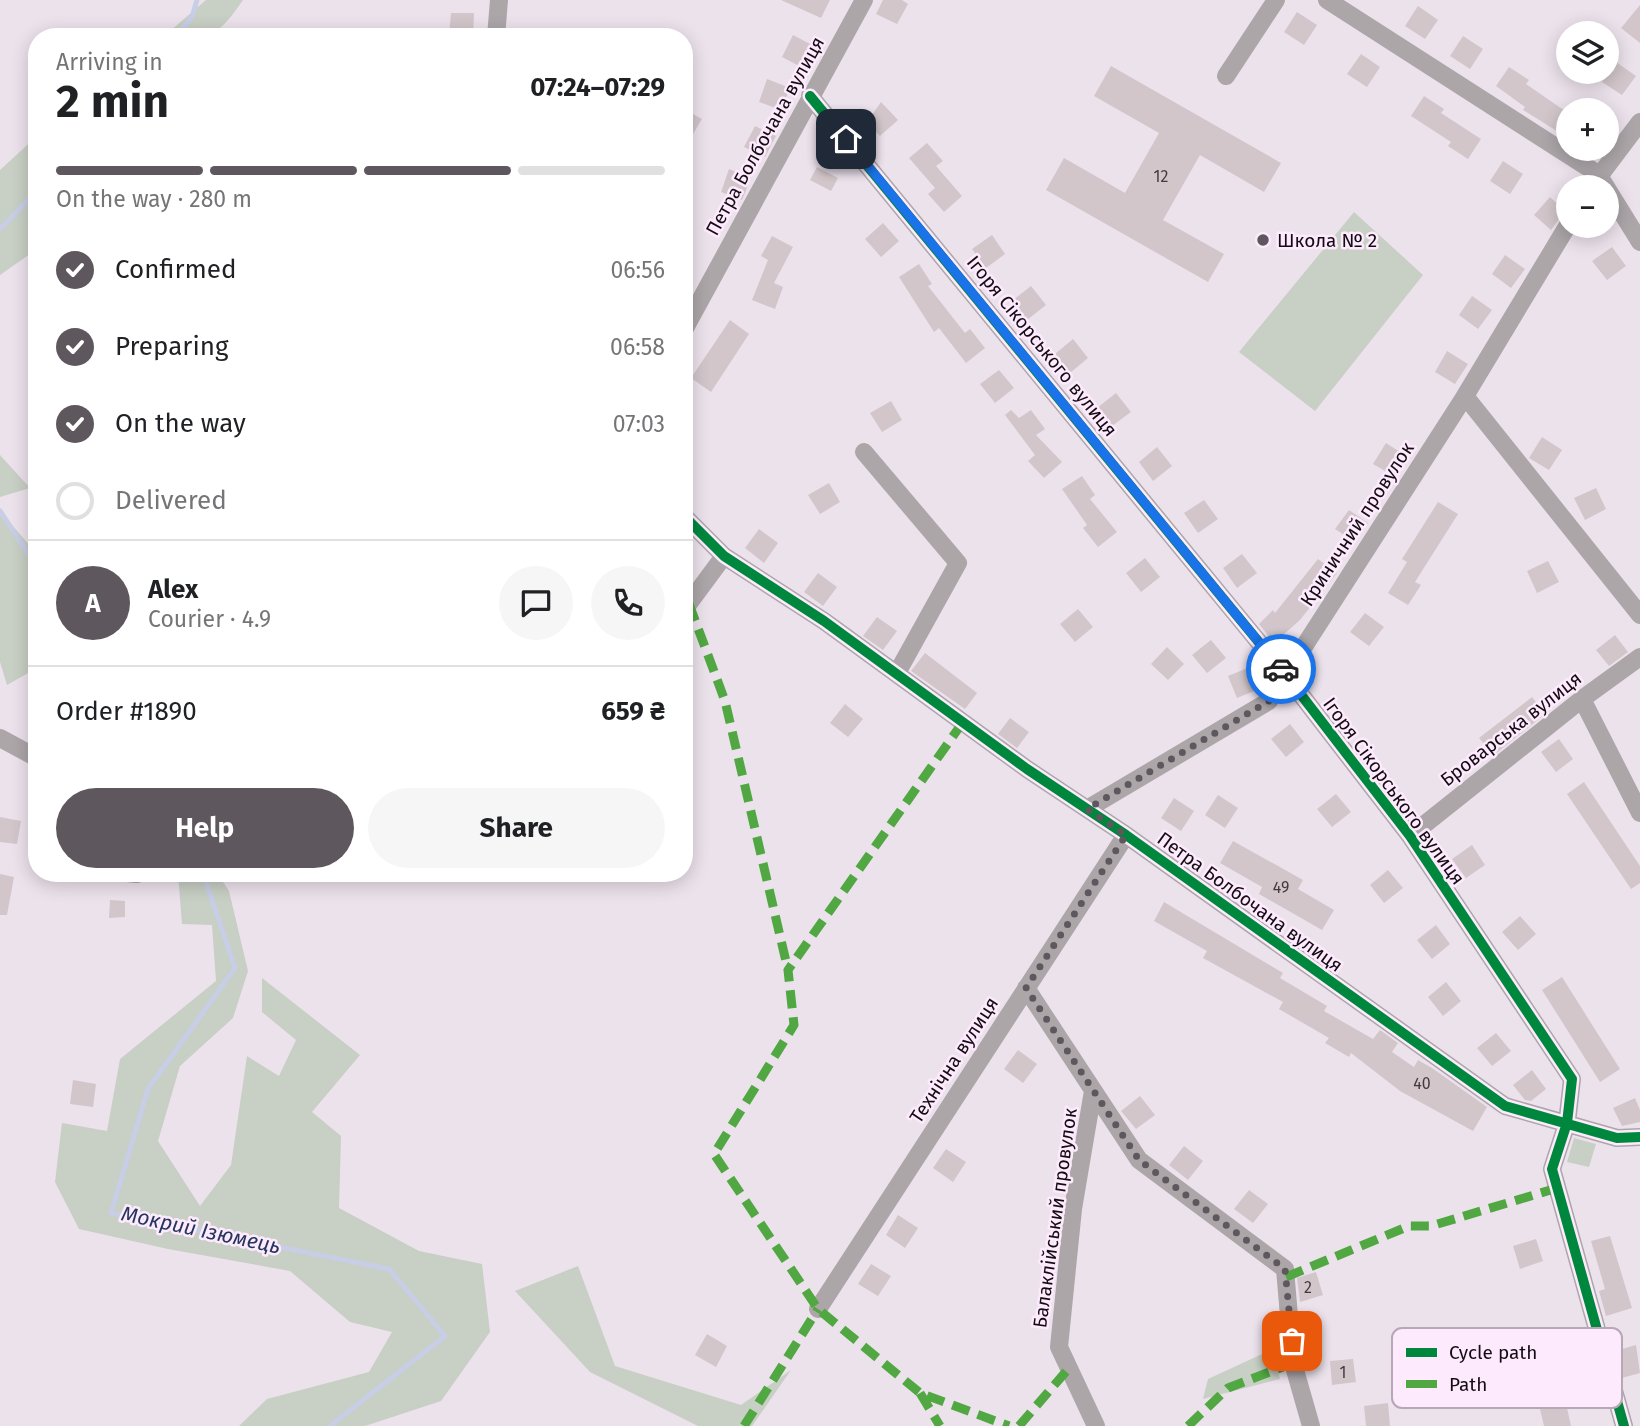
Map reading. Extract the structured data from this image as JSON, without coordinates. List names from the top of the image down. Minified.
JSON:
{"streets":{"street":["Петра Болбочана вулиця","Ігоря Сікорського вулиця","Криничний провулок","Броварська вулиця","Технічна вулиця","Балаклійський провулок"]},"crossings":[["Петра Болбочана вулиця","Ігоря Сікорського вулиця"],["Петра Болбочана вулиця","Криничний провулок"],["Петра Болбочана вулиця","Технічна вулиця"],["Ігоря Сікорського вулиця","Криничний провулок"],["Ігоря Сікорського вулиця","Броварська вулиця"]],"water":["Мокрий Ізюмець"],"places":["Школа № 2"],"house_numbers":["12","49","40","2","1"],"legend":["Cycle path","Path"],"page":{"map_buttons":["+","−"],"heading":["2 min","Arriving in","07:24–07:29"],"panel":["Alex","Courier · 4.9","Order #1890","659 ₴"],"bar":"On the way · 280 m","list":[["Confirmed","06:56"],["Preparing","06:58"],["On the way","07:03"],"Delivered"],"round":"A","buttons":["Help","Share"]}}
